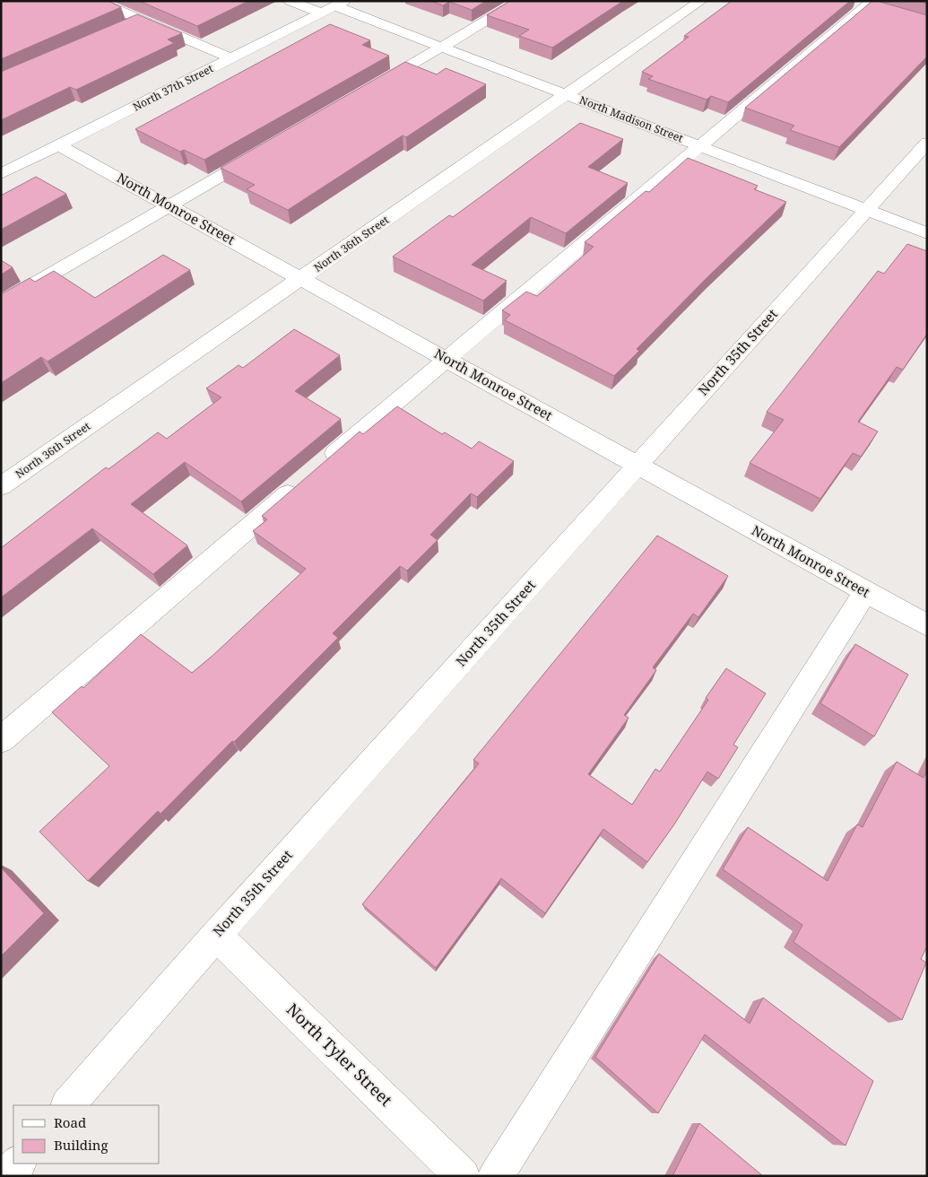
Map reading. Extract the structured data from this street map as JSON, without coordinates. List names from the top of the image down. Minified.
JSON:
{"streets":{"street":["North 37th Street","North Madison Street","North Monroe Street","North 36th Street","North 35th Street","North Tyler Street"]},"crossings":[["North 37th Street","North Madison Street"],["North 37th Street","North Monroe Street"],["North Madison Street","North 36th Street"],["North Madison Street","North 35th Street"],["North Monroe Street","North 36th Street"],["North Monroe Street","North 35th Street"],["North 35th Street","North Tyler Street"]],"legend":["Road","Building"]}
